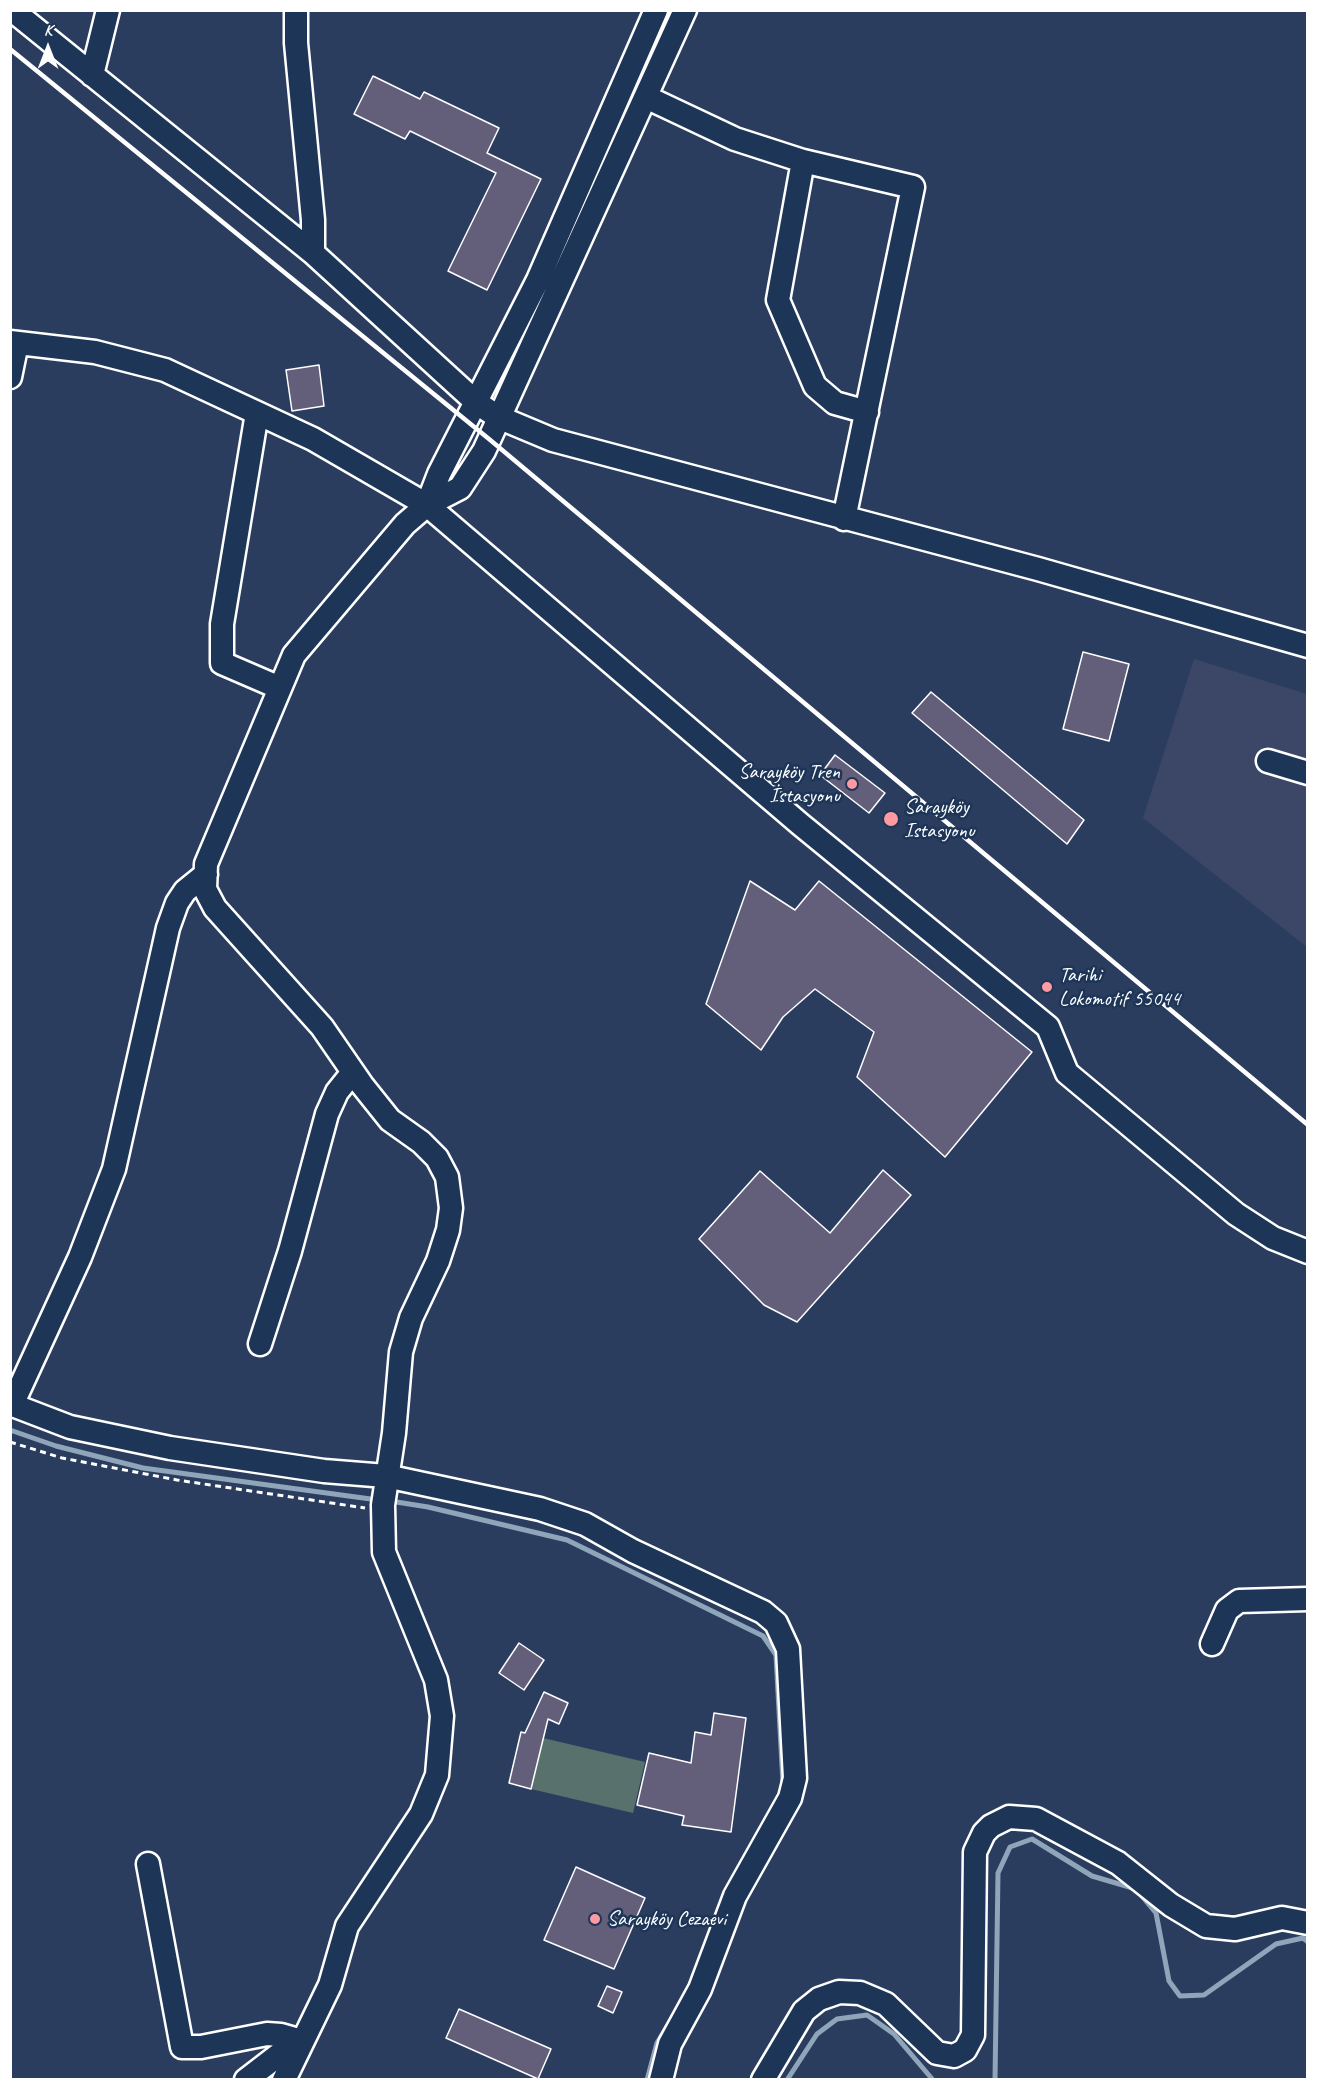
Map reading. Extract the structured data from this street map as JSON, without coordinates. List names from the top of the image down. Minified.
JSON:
{"places":["Sarayköy Tren İstasyonu","Sarayköy Istasyonu","Tarihi Lokomotif 55044","Sarayköy Cezaevi"],"north":"top"}
